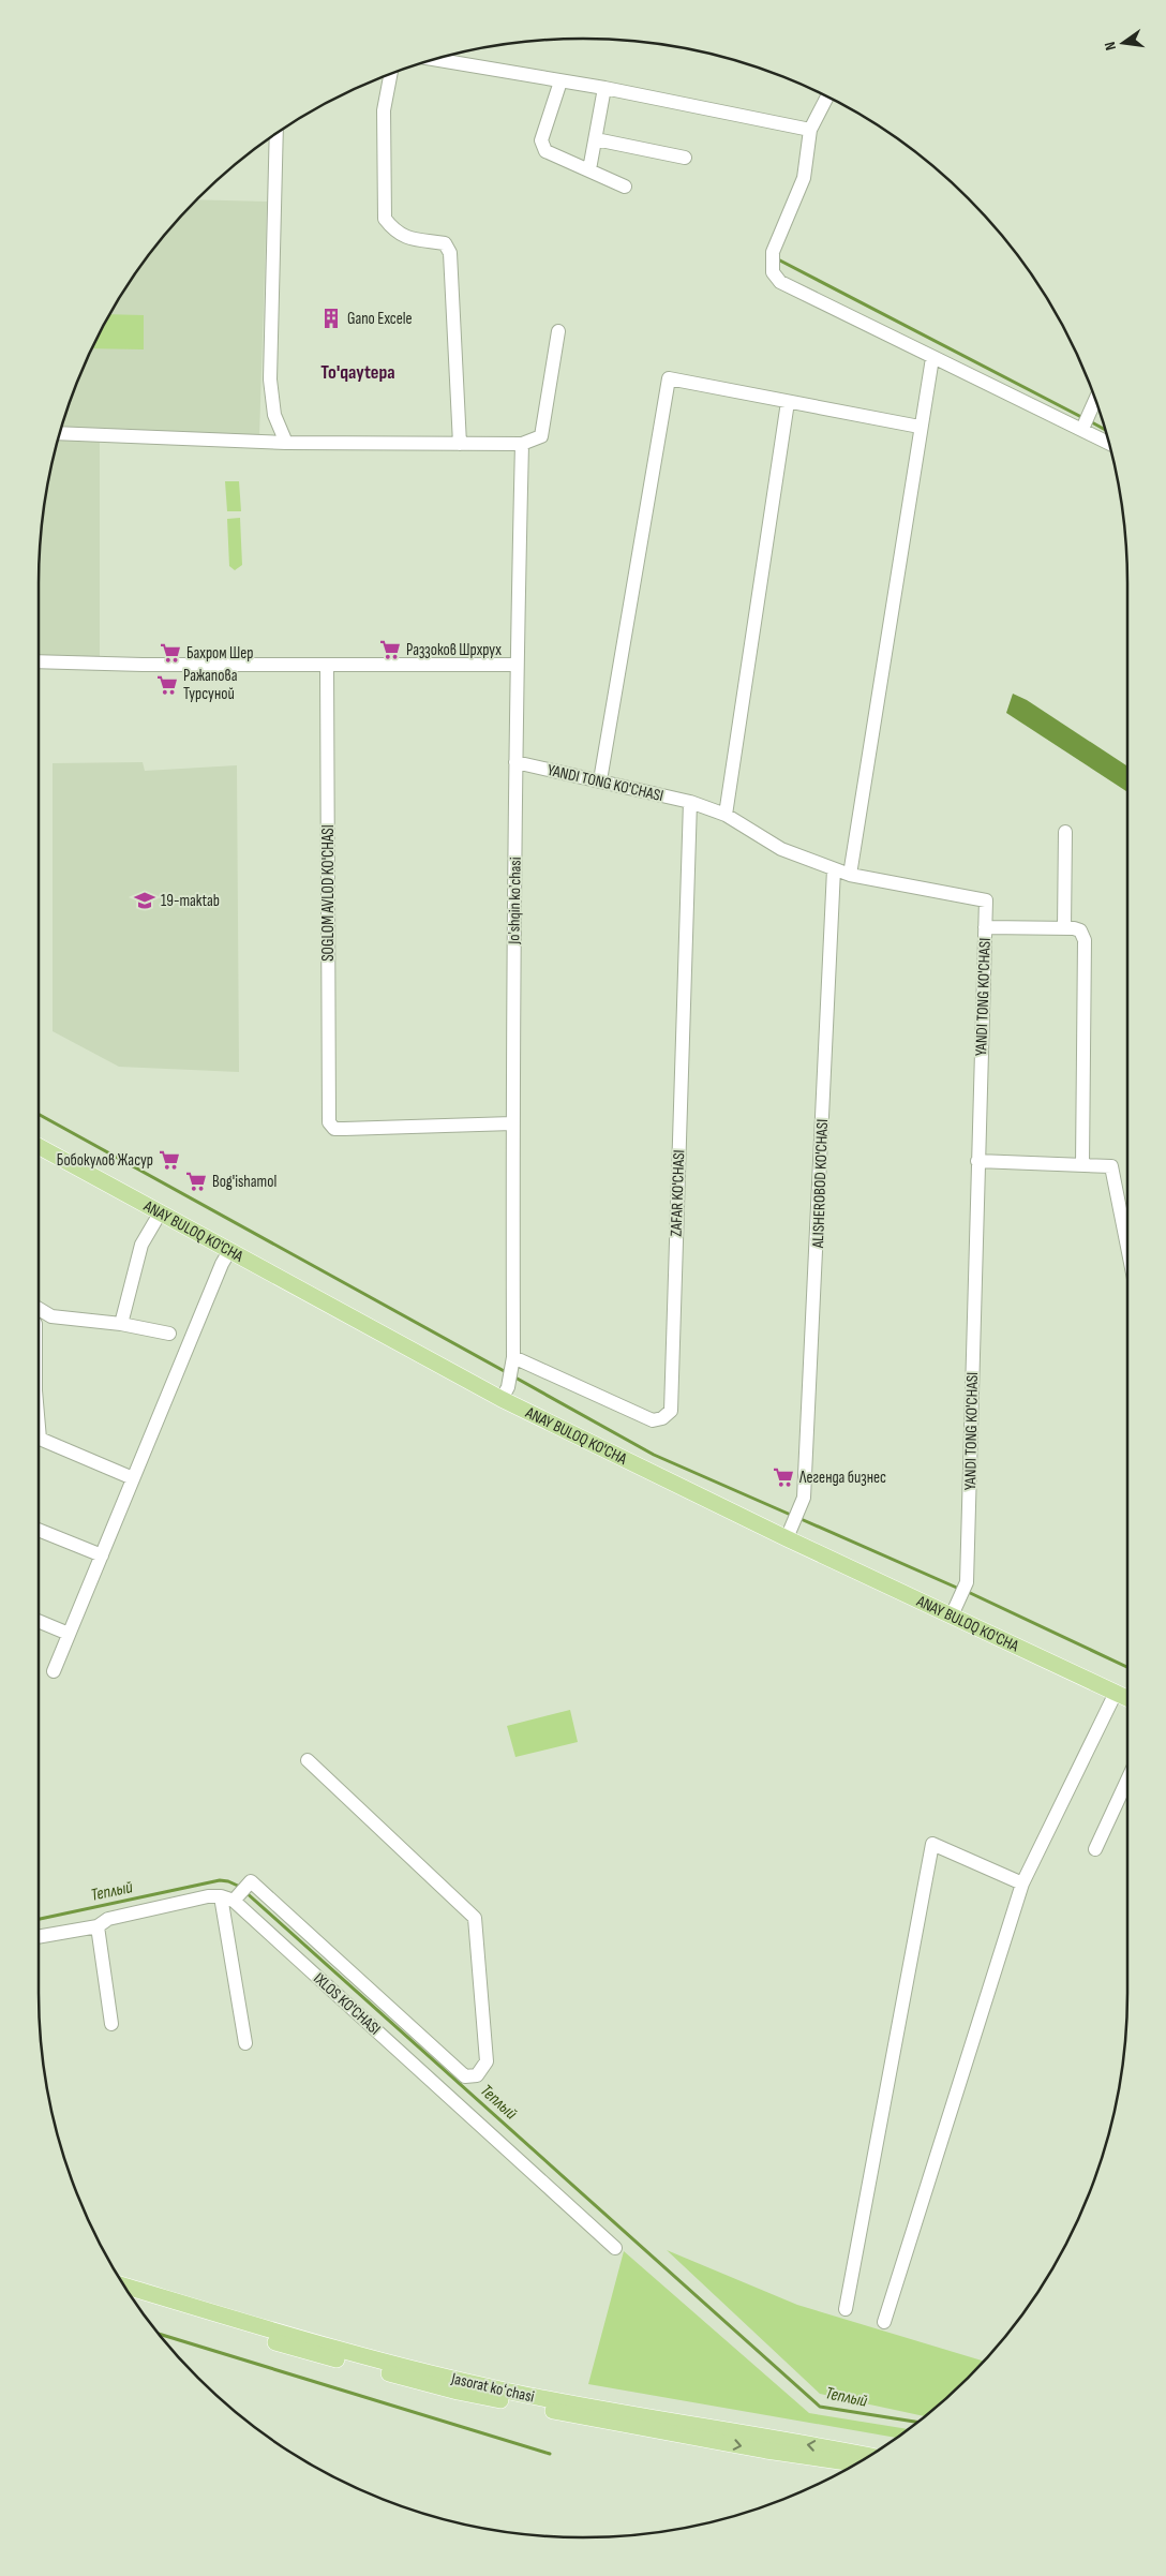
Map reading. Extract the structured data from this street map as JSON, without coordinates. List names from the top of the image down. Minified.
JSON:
{"streets":{"main road":["ANAY BULOQ KO'CHA","Jasorat koʻchasi"],"street":["YANDI TONG KO'CHASI","SOGLOM AVLOD KO'CHASI","Joʼshqin koʼchasi","ALISHEROBOD KO'CHASI","ZAFAR KO'CHASI","IXLOS KO'CHASI"]},"crossings":[["YANDI TONG KO'CHASI","Joʼshqin koʼchasi"],["YANDI TONG KO'CHASI","ALISHEROBOD KO'CHASI"],["YANDI TONG KO'CHASI","ZAFAR KO'CHASI"],["YANDI TONG KO'CHASI","ANAY BULOQ KO'CHA"],["SOGLOM AVLOD KO'CHASI","Joʼshqin koʼchasi"],["Joʼshqin koʼchasi","ZAFAR KO'CHASI"],["Joʼshqin koʼchasi","ANAY BULOQ KO'CHA"],["ALISHEROBOD KO'CHASI","ANAY BULOQ KO'CHA"]],"districts":["To'qaytepa"],"water":["Теплый"],"places":{"building":["Gano Excele"],"supermarket":["Раззоков Шрхрух","Бахром Шер","Ражапова Турсуной","Бобокулов Жасур","Bog'ishamol","Легенда бизнес"],"school or university":["19-maktab"]},"north":"left"}
